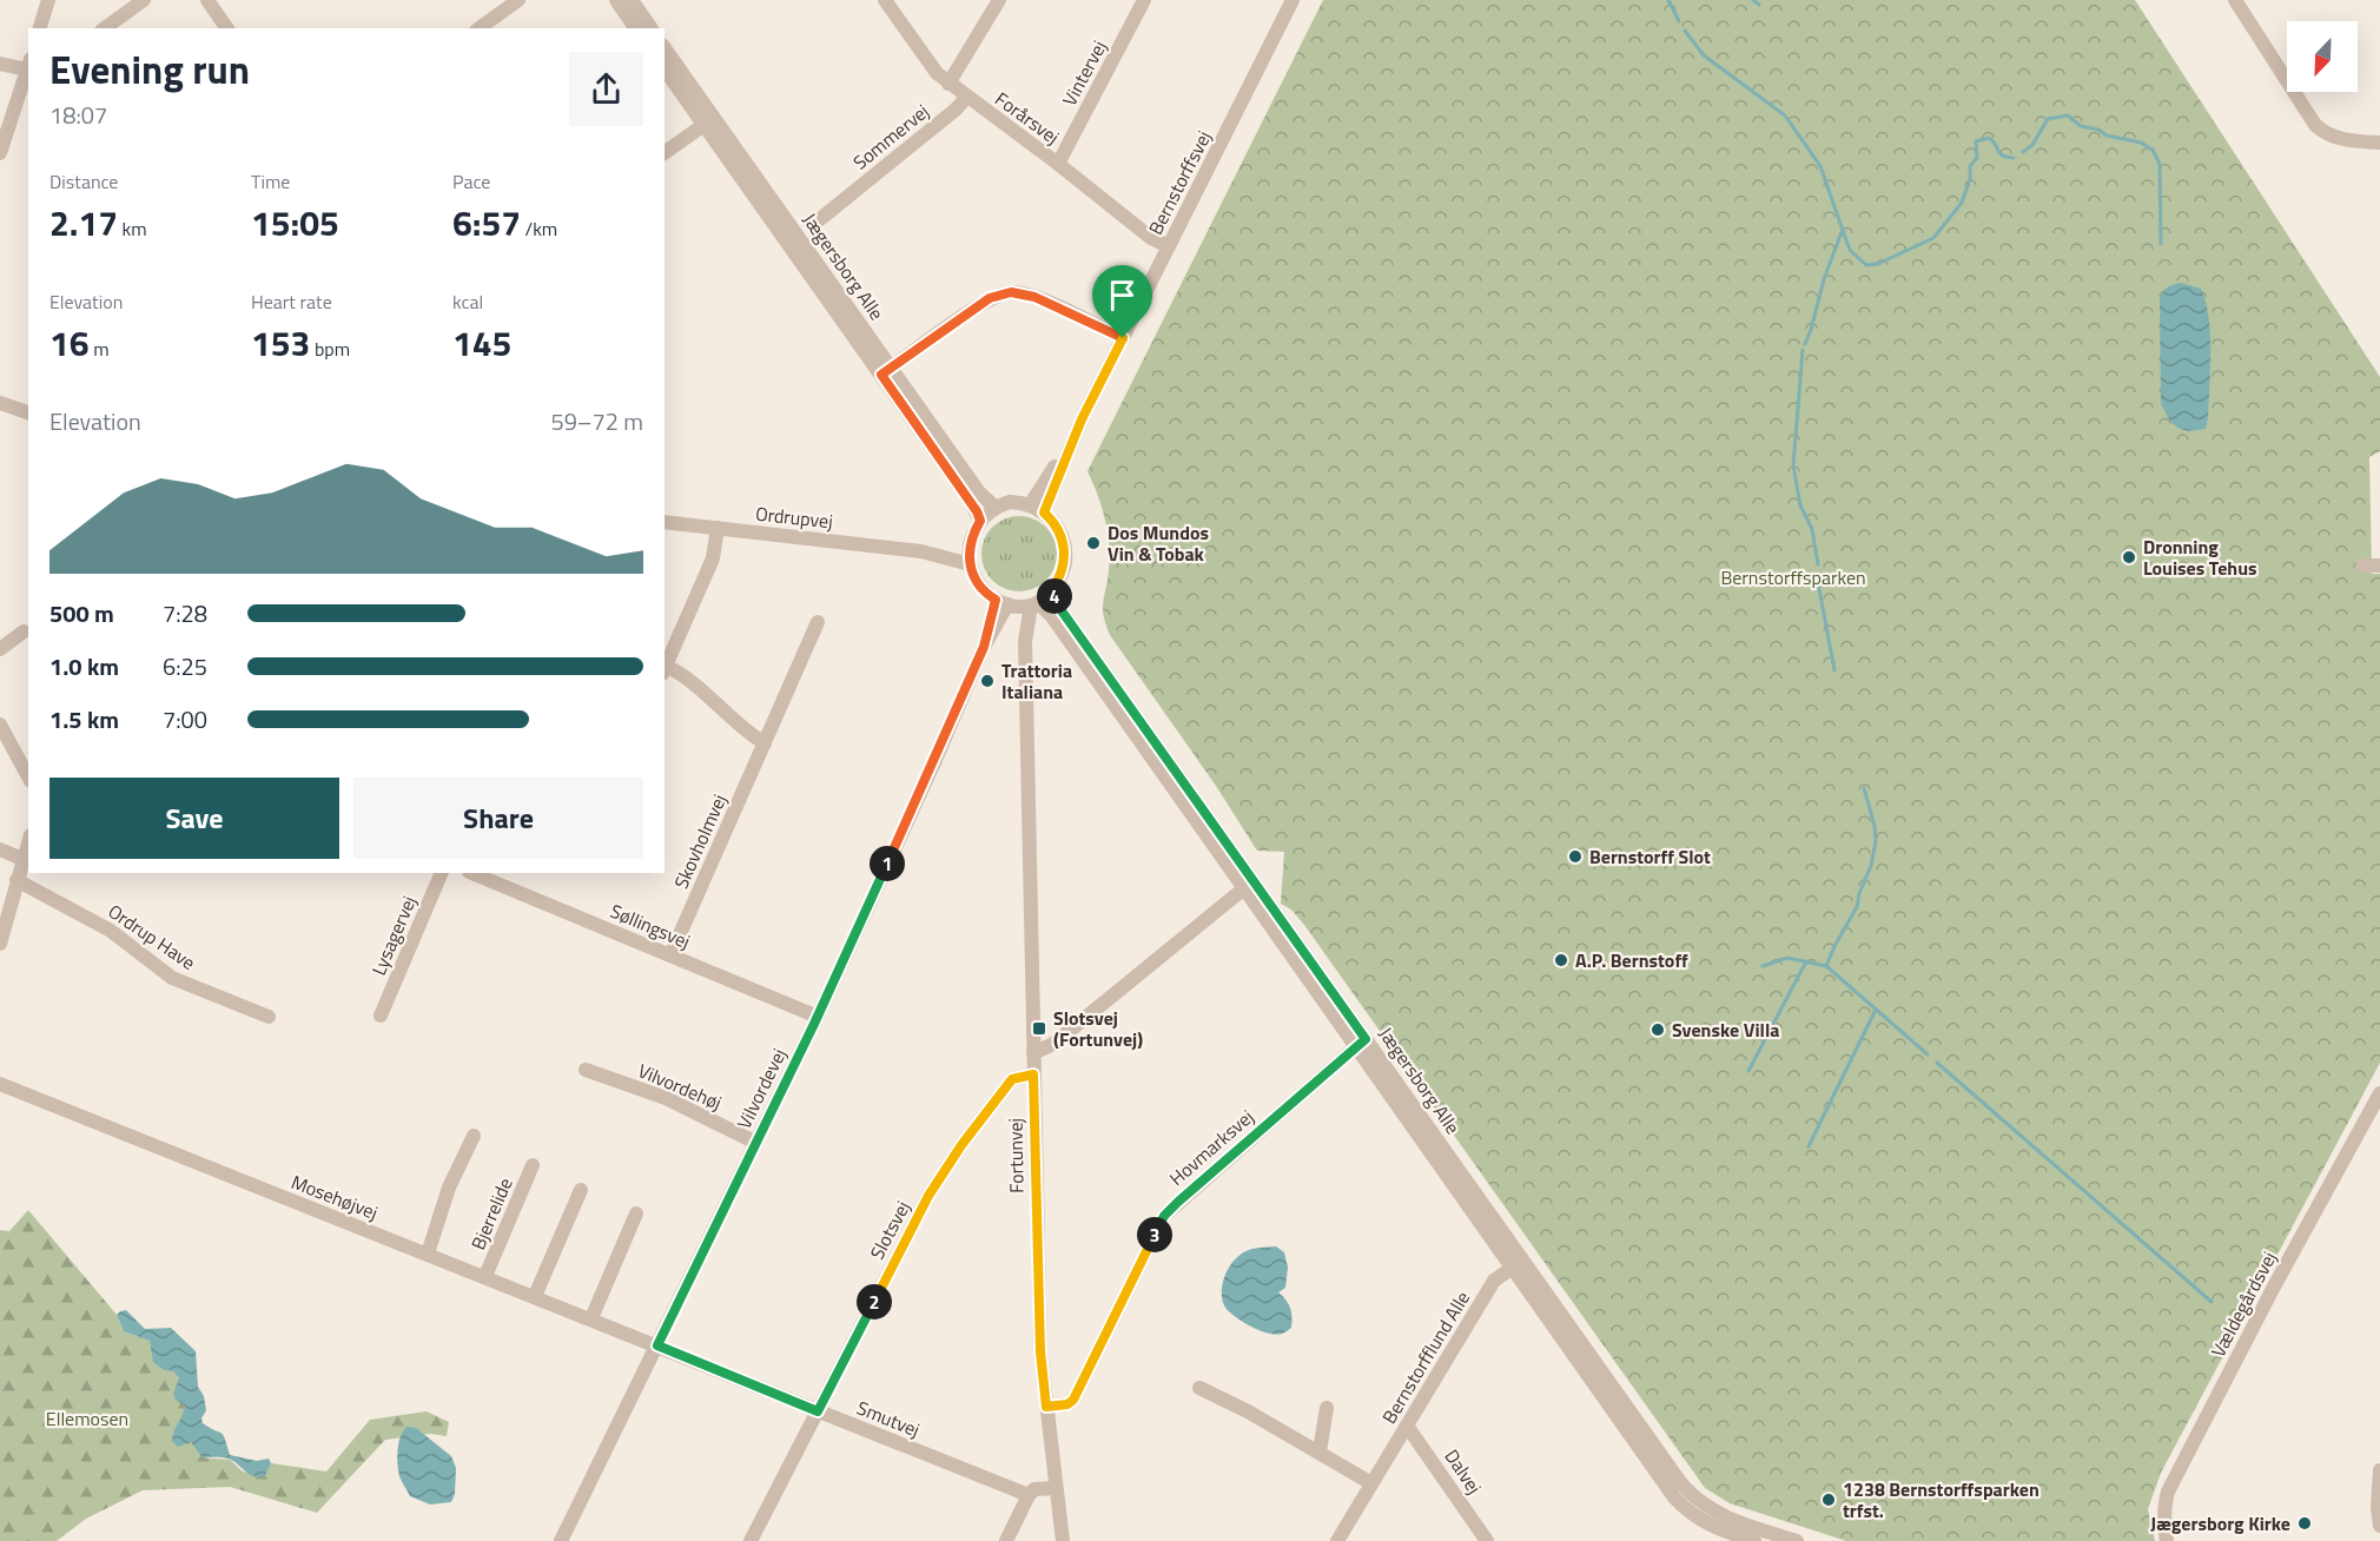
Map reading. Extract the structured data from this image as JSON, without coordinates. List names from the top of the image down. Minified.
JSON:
{"streets":{"street":["Vintervej","Forårsvej","Sommervej","Bernstorffsvej","Jægersborg Alle","Ordrupvej","Skovholmvej","Søllingsvej","Lysagervej","Ordrup Have","Vilvordehøj","Vilvordevej","Hovmarksvej","Fortunvej","Mosehøjvej","Bjerrelide","Slotsvej","Vældegårdsvej","Bernstorfflund Alle","Smutvej","Dalvej"]},"crossings":[["Vintervej","Forårsvej"],["Forårsvej","Sommervej"],["Forårsvej","Bernstorffsvej"],["Bernstorffsvej","Jægersborg Alle"],["Bernstorffsvej","Ordrupvej"],["Bernstorffsvej","Vilvordevej"],["Bernstorffsvej","Fortunvej"],["Jægersborg Alle","Ordrupvej"],["Jægersborg Alle","Vilvordevej"],["Jægersborg Alle","Hovmarksvej"],["Jægersborg Alle","Fortunvej"],["Jægersborg Alle","Bernstorfflund Alle"],["Ordrupvej","Vilvordevej"],["Ordrupvej","Fortunvej"],["Skovholmvej","Søllingsvej"],["Søllingsvej","Vilvordevej"],["Vilvordehøj","Vilvordevej"],["Vilvordevej","Fortunvej"],["Vilvordevej","Mosehøjvej"],["Vilvordevej","Smutvej"],["Hovmarksvej","Fortunvej"],["Fortunvej","Slotsvej"],["Mosehøjvej","Bjerrelide"],["Mosehøjvej","Smutvej"],["Slotsvej","Smutvej"],["Bernstorfflund Alle","Dalvej"]],"parks":["Bernstorffsparken","Ellemosen"],"places":{"other":["Dos Mundos Vin & Tobak","Dronning Louises Tehus","Trattoria Italiana","Bernstorff Slot","A.P. Bernstoff","Svenske Villa","1238 Bernstorffsparken trfst.","Jægersborg Kirke"],"transit":["Slotsvej (Fortunvej)"]},"north":"bottom left","page":{"heading":["Evening run","18:07"],"stats":[["Distance","2.17 km"],["Time","15:05"],["Pace","6:57 /km"],["Elevation","16 m"],["Heart rate","153 bpm"],["kcal","145"]],"chart":["Elevation","59–72 m"],"pins":["4","1","3","2"],"list":[{"name":"500 m","note":"7:28"},{"name":"1.0 km","note":"6:25"},{"name":"1.5 km","note":"7:00"}],"buttons":["Save","Share"]}}
